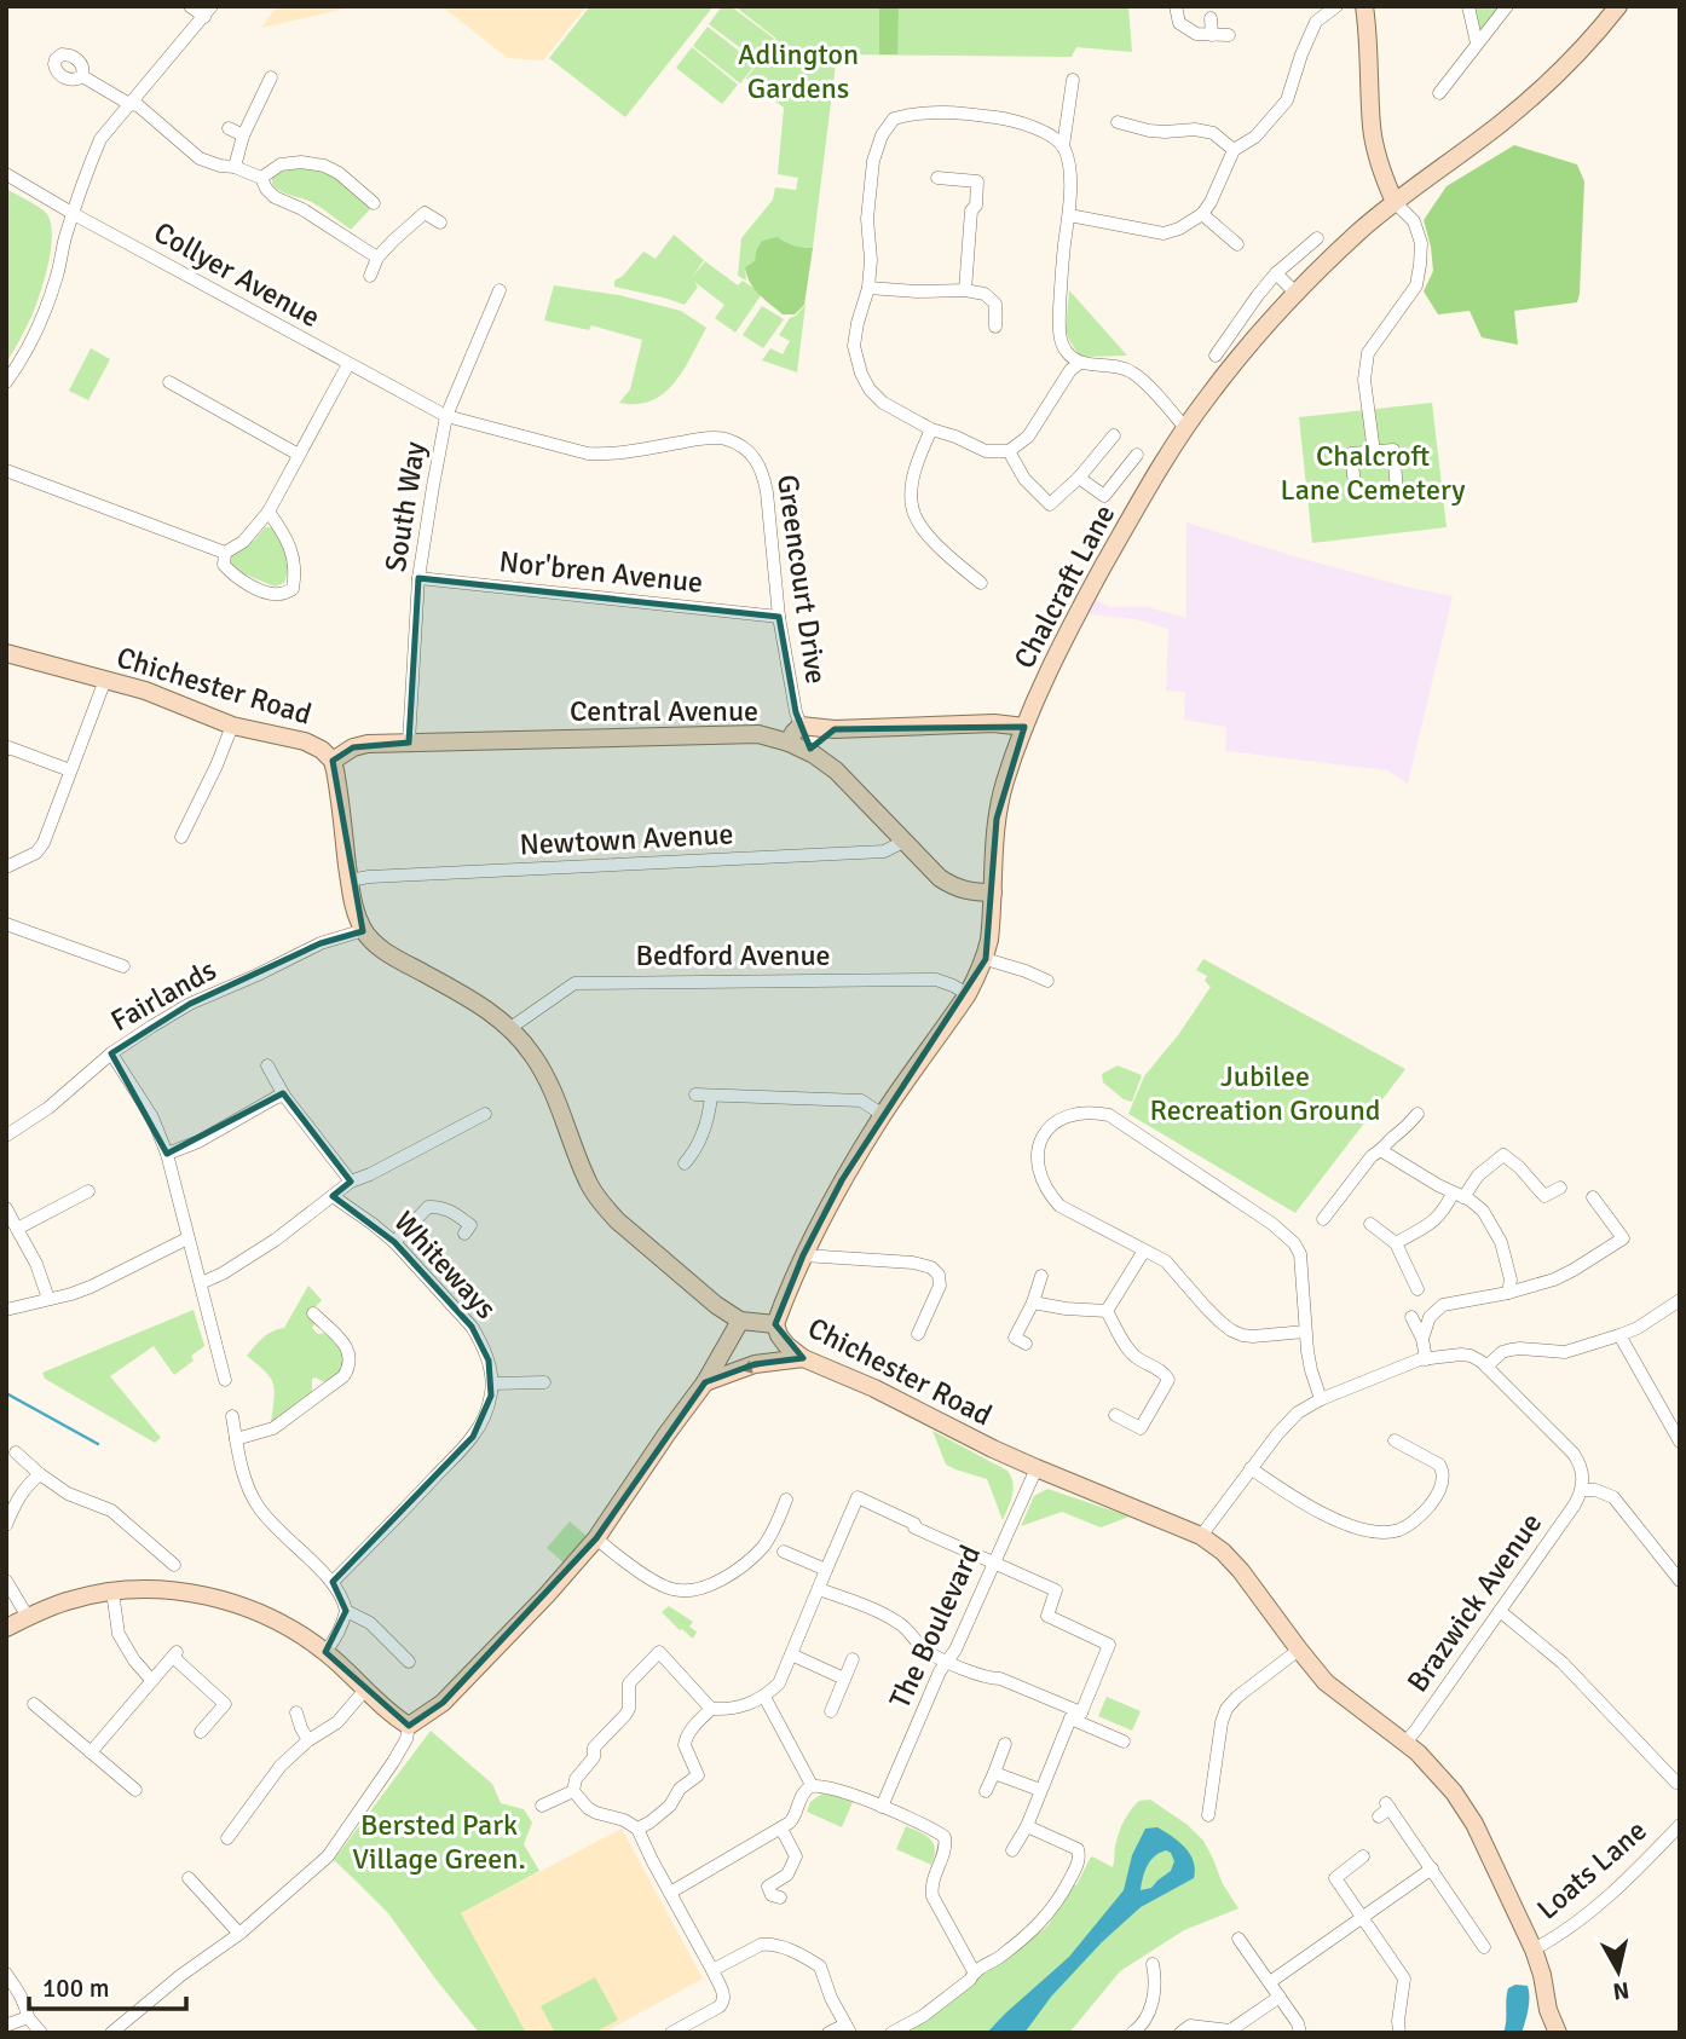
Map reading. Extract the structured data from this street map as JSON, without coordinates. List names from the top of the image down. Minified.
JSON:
{"streets":{"street":["Collyer Avenue","South Way","Nor'bren Avenue","Greencourt Drive","Chalcraft Lane","Chichester Road","Central Avenue","Newtown Avenue","Bedford Avenue","Fairlands","Whiteways","Brazwick Avenue","The Boulevard","Loats Lane"]},"crossings":[["Collyer Avenue","South Way"],["Collyer Avenue","Greencourt Drive"],["South Way","Nor'bren Avenue"],["South Way","Greencourt Drive"],["South Way","Central Avenue"],["Nor'bren Avenue","Greencourt Drive"],["Greencourt Drive","Central Avenue"],["Chalcraft Lane","Chichester Road"],["Chalcraft Lane","Central Avenue"],["Chalcraft Lane","Bedford Avenue"],["Chichester Road","Central Avenue"],["Chichester Road","Newtown Avenue"],["Chichester Road","Bedford Avenue"],["Chichester Road","Fairlands"],["Chichester Road","Brazwick Avenue"],["Chichester Road","The Boulevard"],["Chichester Road","Loats Lane"],["Central Avenue","Newtown Avenue"]],"parks":["Adlington Gardens","Chalcroft Lane Cemetery","Jubilee Recreation Ground","Bersted Park Village Green."],"scale_bar":"100 m","north":"bottom"}
